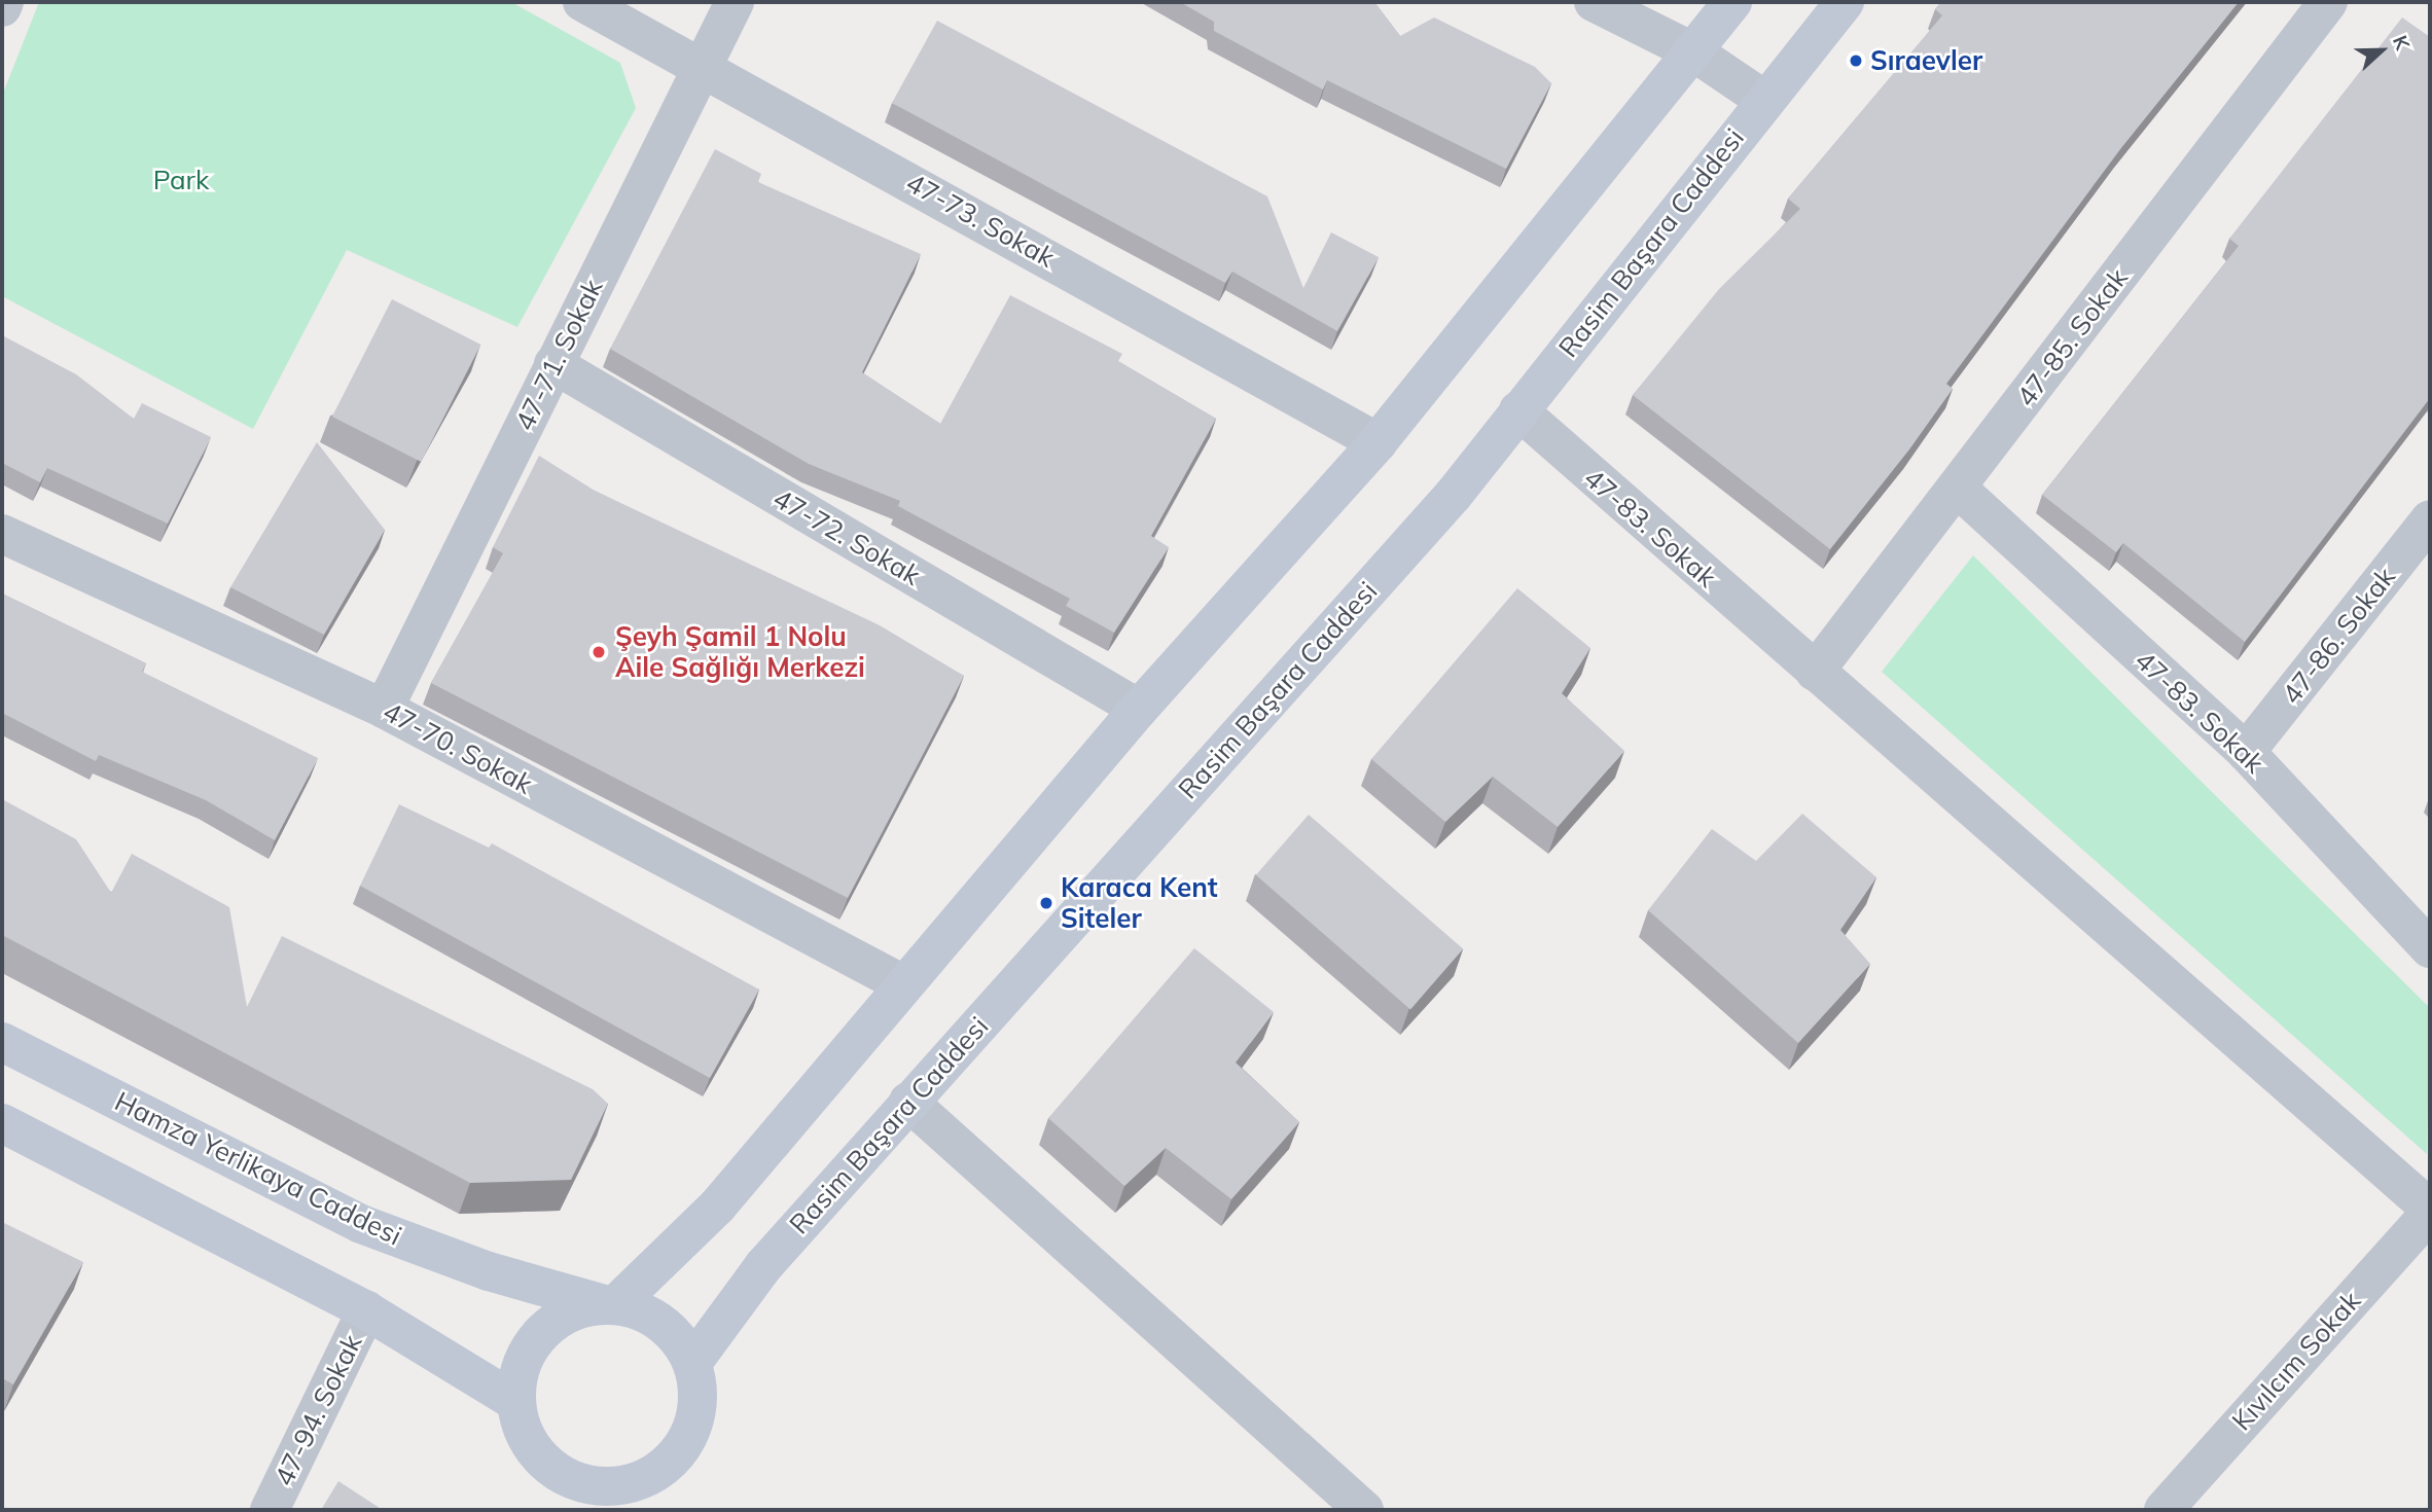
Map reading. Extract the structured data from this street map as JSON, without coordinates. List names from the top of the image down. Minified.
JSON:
{"streets":{"street":["47-73. Sokak","Rasim Başara Caddesi","47-85. Sokak","47-71. Sokak","47-83. Sokak","47-72. Sokak","47-86. Sokak","47-70. Sokak","Hamza Yerlikaya Caddesi","Kıvılcım Sokak","47-94. Sokak"]},"crossings":[["47-73. Sokak","47-71. Sokak"],["Rasim Başara Caddesi","47-83. Sokak"],["Rasim Başara Caddesi","Hamza Yerlikaya Caddesi"],["47-85. Sokak","47-83. Sokak"],["47-71. Sokak","47-72. Sokak"],["47-71. Sokak","47-70. Sokak"],["47-83. Sokak","47-86. Sokak"],["47-83. Sokak","Kıvılcım Sokak"]],"parks":["Park"],"places":["Sıraevler","Şeyh Şamil 1 Nolu Aile Sağlığı Merkezi","Karaca Kent Siteler"],"north":"right"}
